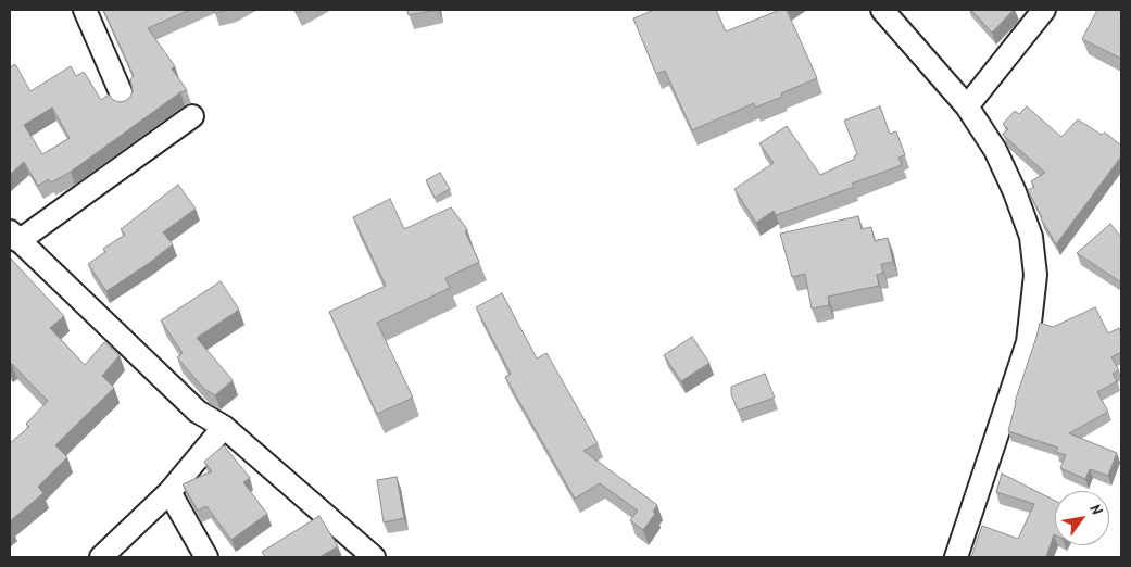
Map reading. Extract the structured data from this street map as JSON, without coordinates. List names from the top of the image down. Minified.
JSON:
{"north":"top right"}
